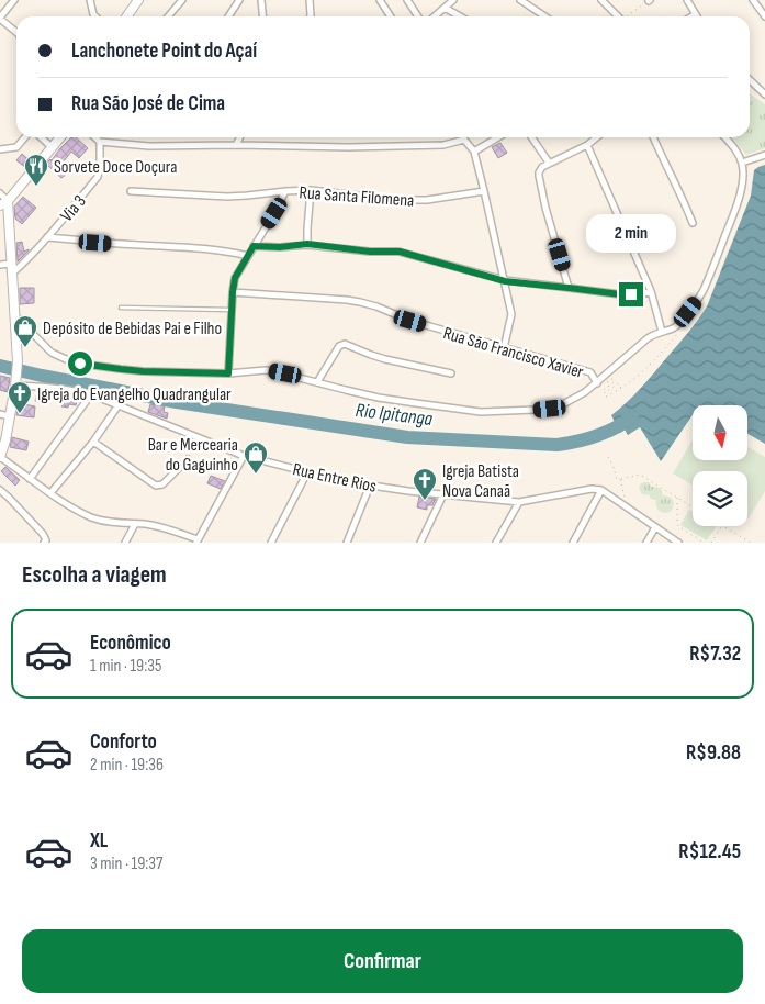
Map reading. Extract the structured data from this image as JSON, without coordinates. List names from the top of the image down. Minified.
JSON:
{"streets":{"street":["Rua Santa Filomena","Via 3","Rua São Francisco Xavier","Rua Entre Rios"]},"water":["Rio Ipitanga"],"places":{"restaurant":["Sorvete Doce Doçura"],"shop":["Depósito de Bebidas Pai e Filho","Bar e Mercearia do Gaguinho"],"church":["Igreja do Evangelho Quadrangular","Igreja Batista Nova Canaã"]},"north":"bottom","page":{"banner":["Lanchonete Point do Açaí","Rua São José de Cima"],"bubble":"2 min","heading":"Escolha a viagem","list":[{"name":"Econômico","note":"1 min · 19:35","value":"R$7.32"},{"name":"Conforto","note":"2 min · 19:36","value":"R$9.88"},{"name":"XL","note":"3 min · 19:37","value":"R$12.45"}],"buttons":"Confirmar"}}
